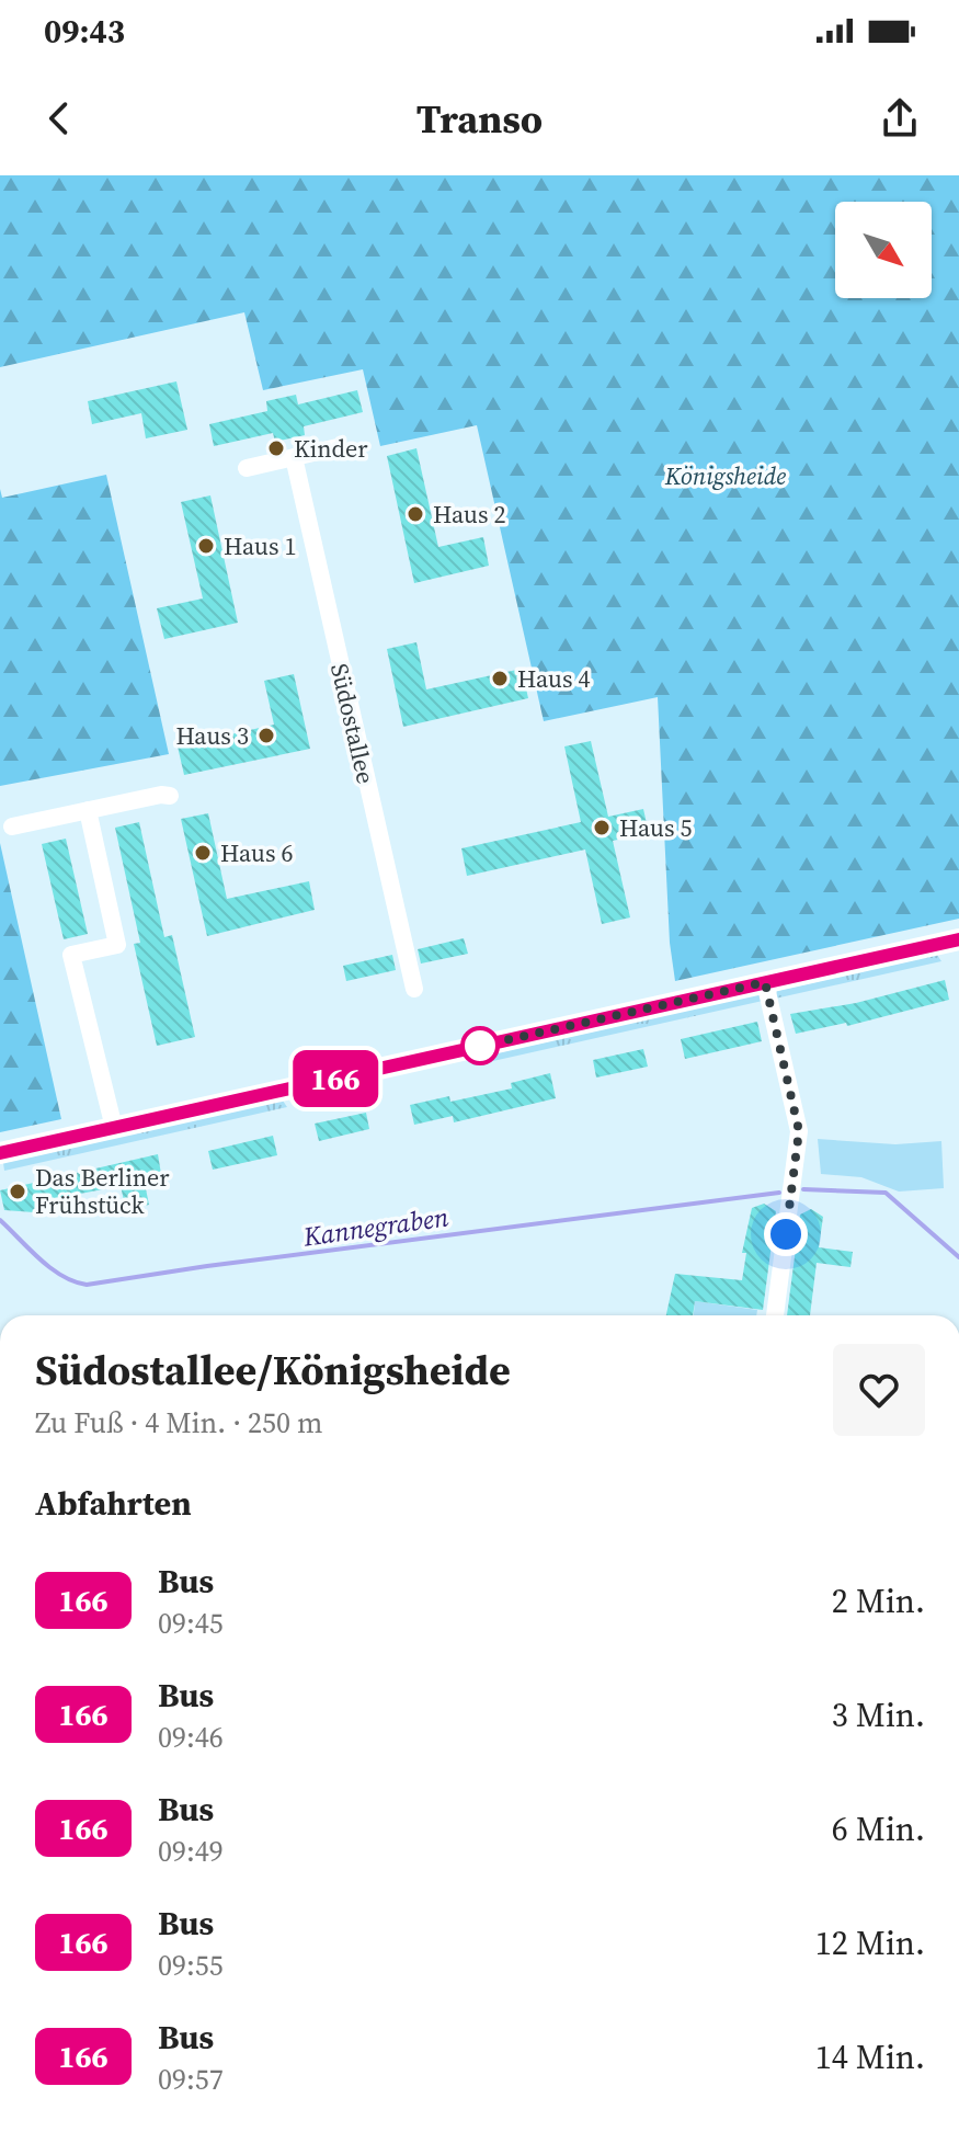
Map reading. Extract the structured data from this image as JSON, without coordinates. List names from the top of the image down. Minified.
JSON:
{"streets":{"street":["Südostallee"]},"water":["Kannegraben"],"parks":["Königsheide"],"places":["Kinder","Haus 2","Haus 1","Haus 4","Haus 3","Haus 5","Haus 6","Das Berliner Frühstück"],"lines":["bus line 166"],"north":"bottom right","page":{"status":"09:43","header":"Transo","on_map":"166","heading":[["Südostallee/Königsheide","Zu Fuß · 4 Min. · 250 m"],"Abfahrten"],"list":[{"mark":"166","name":"Bus","note":"09:45","value":"2 Min."},{"mark":"166","name":"Bus","note":"09:46","value":"3 Min."},{"mark":"166","name":"Bus","note":"09:49","value":"6 Min."},{"mark":"166","name":"Bus","note":"09:55","value":"12 Min."},{"mark":"166","name":"Bus","note":"09:57","value":"14 Min."}]}}
